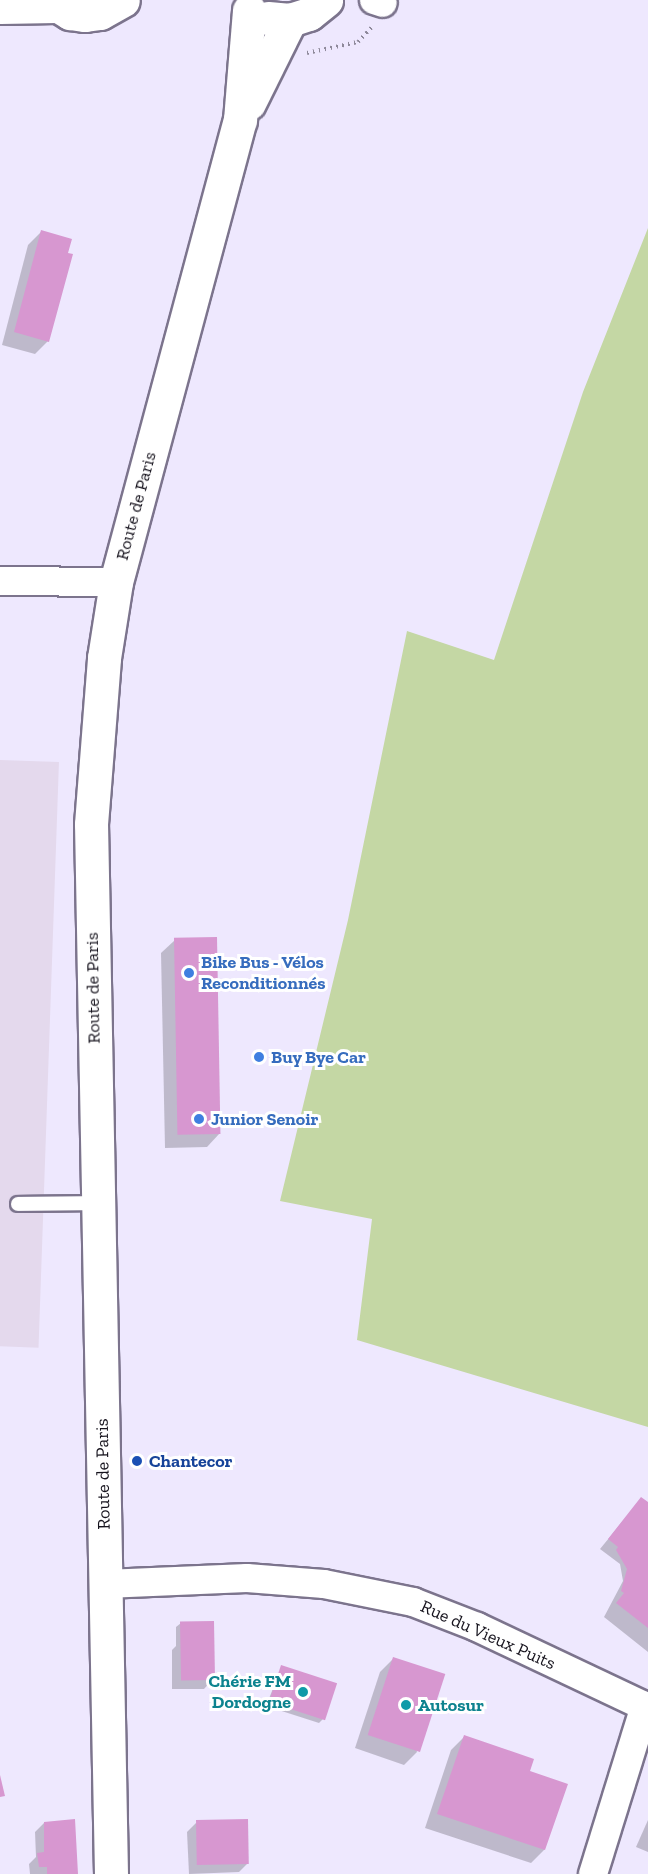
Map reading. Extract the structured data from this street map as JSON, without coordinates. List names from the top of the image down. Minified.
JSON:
{"streets":{"main road":["Route de Paris"],"street":["Rue du Vieux Puits"]},"crossings":[["Route de Paris","Rue du Vieux Puits"]],"places":["Bike Bus - Vélos Reconditionnés","Buy Bye Car","Junior Senoir","Chantecor","Chérie FM Dordogne","Autosur"]}
